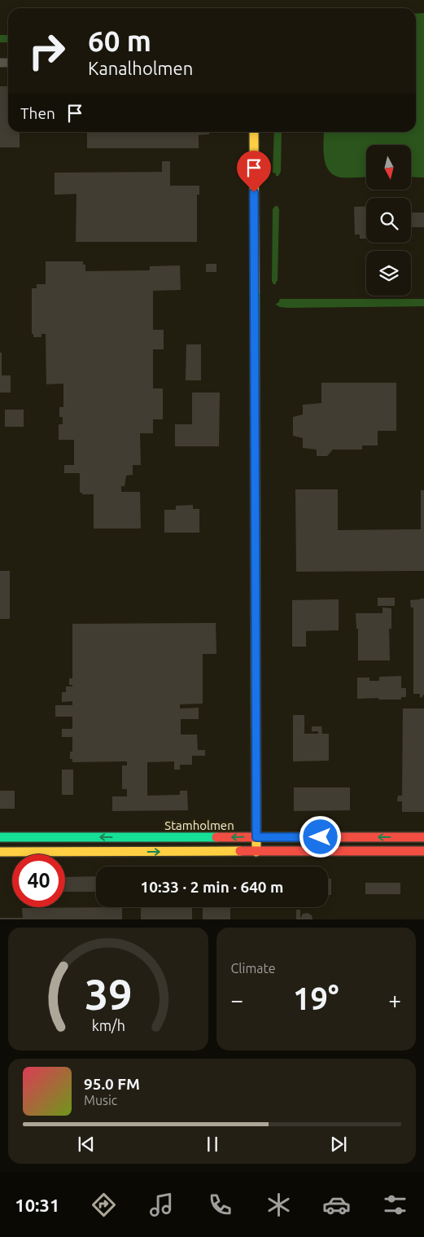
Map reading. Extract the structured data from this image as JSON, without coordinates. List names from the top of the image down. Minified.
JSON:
{"streets":{"street":["Stamholmen"]},"north":"bottom","page":{"turn":["60 m","Kanalholmen"],"then":"Then","limit":"40","trip":"10:33 · 2 min · 640 m","tile":"Climate","heat":["−","19°","+"],"song":["95.0 FM","Music"],"tabs":"10:31","gauge":["39","km/h"]}}
